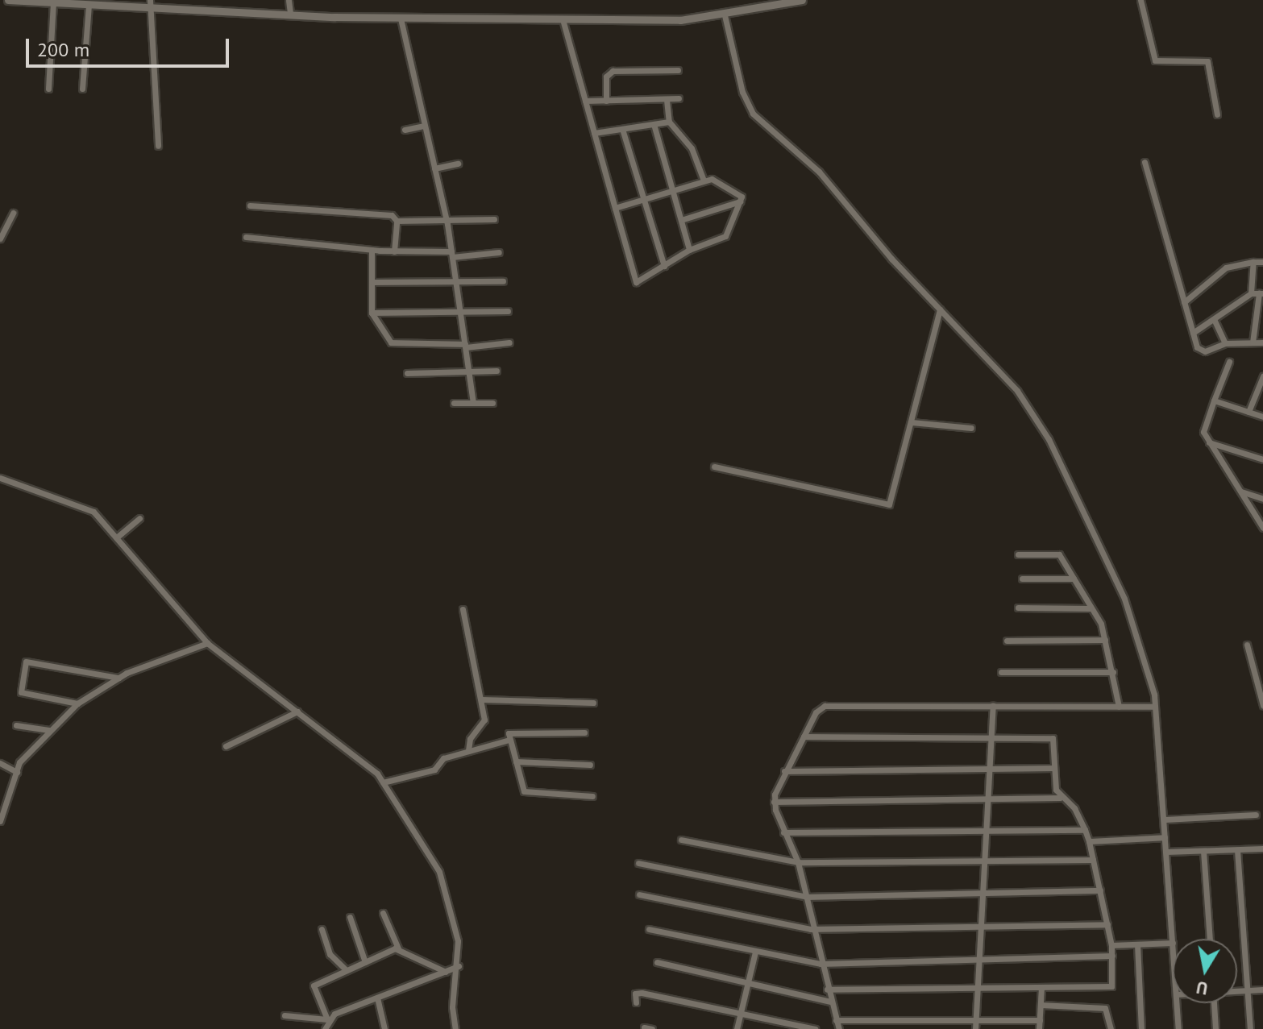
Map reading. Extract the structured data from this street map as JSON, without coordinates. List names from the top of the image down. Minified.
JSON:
{"scale_bar":"200 m","north":"bottom"}
